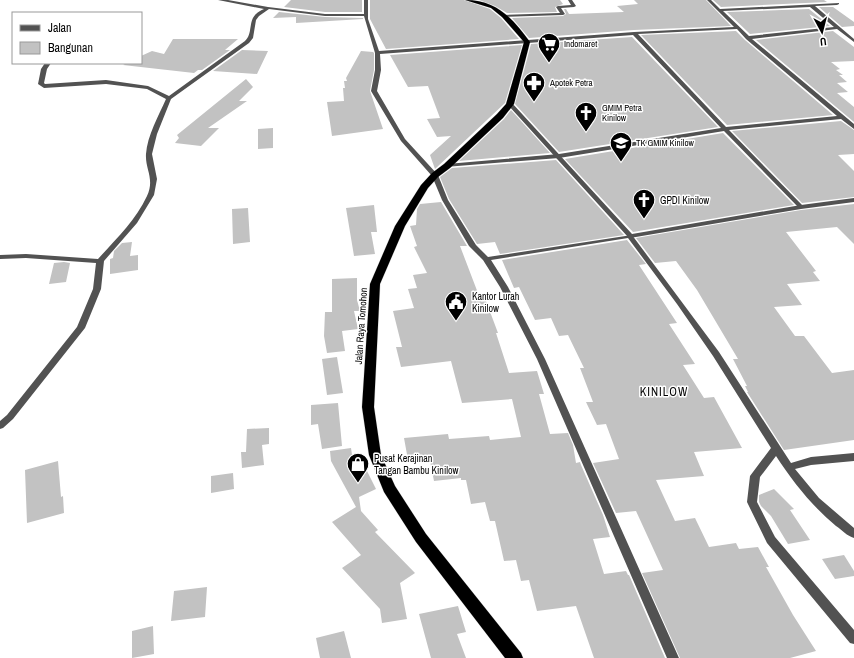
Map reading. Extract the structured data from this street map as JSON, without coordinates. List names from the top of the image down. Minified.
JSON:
{"streets":{"highway":["Jalan Raya Tomohon"]},"districts":["KINILOW"],"places":{"supermarket":["Indomaret"],"pharmacy":["Apotek Petra"],"church":["GMIM Petra Kinilow","GPDI Kinilow"],"school or university":["TK GMIM Kinilow"],"public building":["Kantor Lurah Kinilow"],"shop":["Pusat Kerajinan Tangan Bambu Kinilow"]},"legend":["Jalan","Bangunan"],"north":"bottom"}
